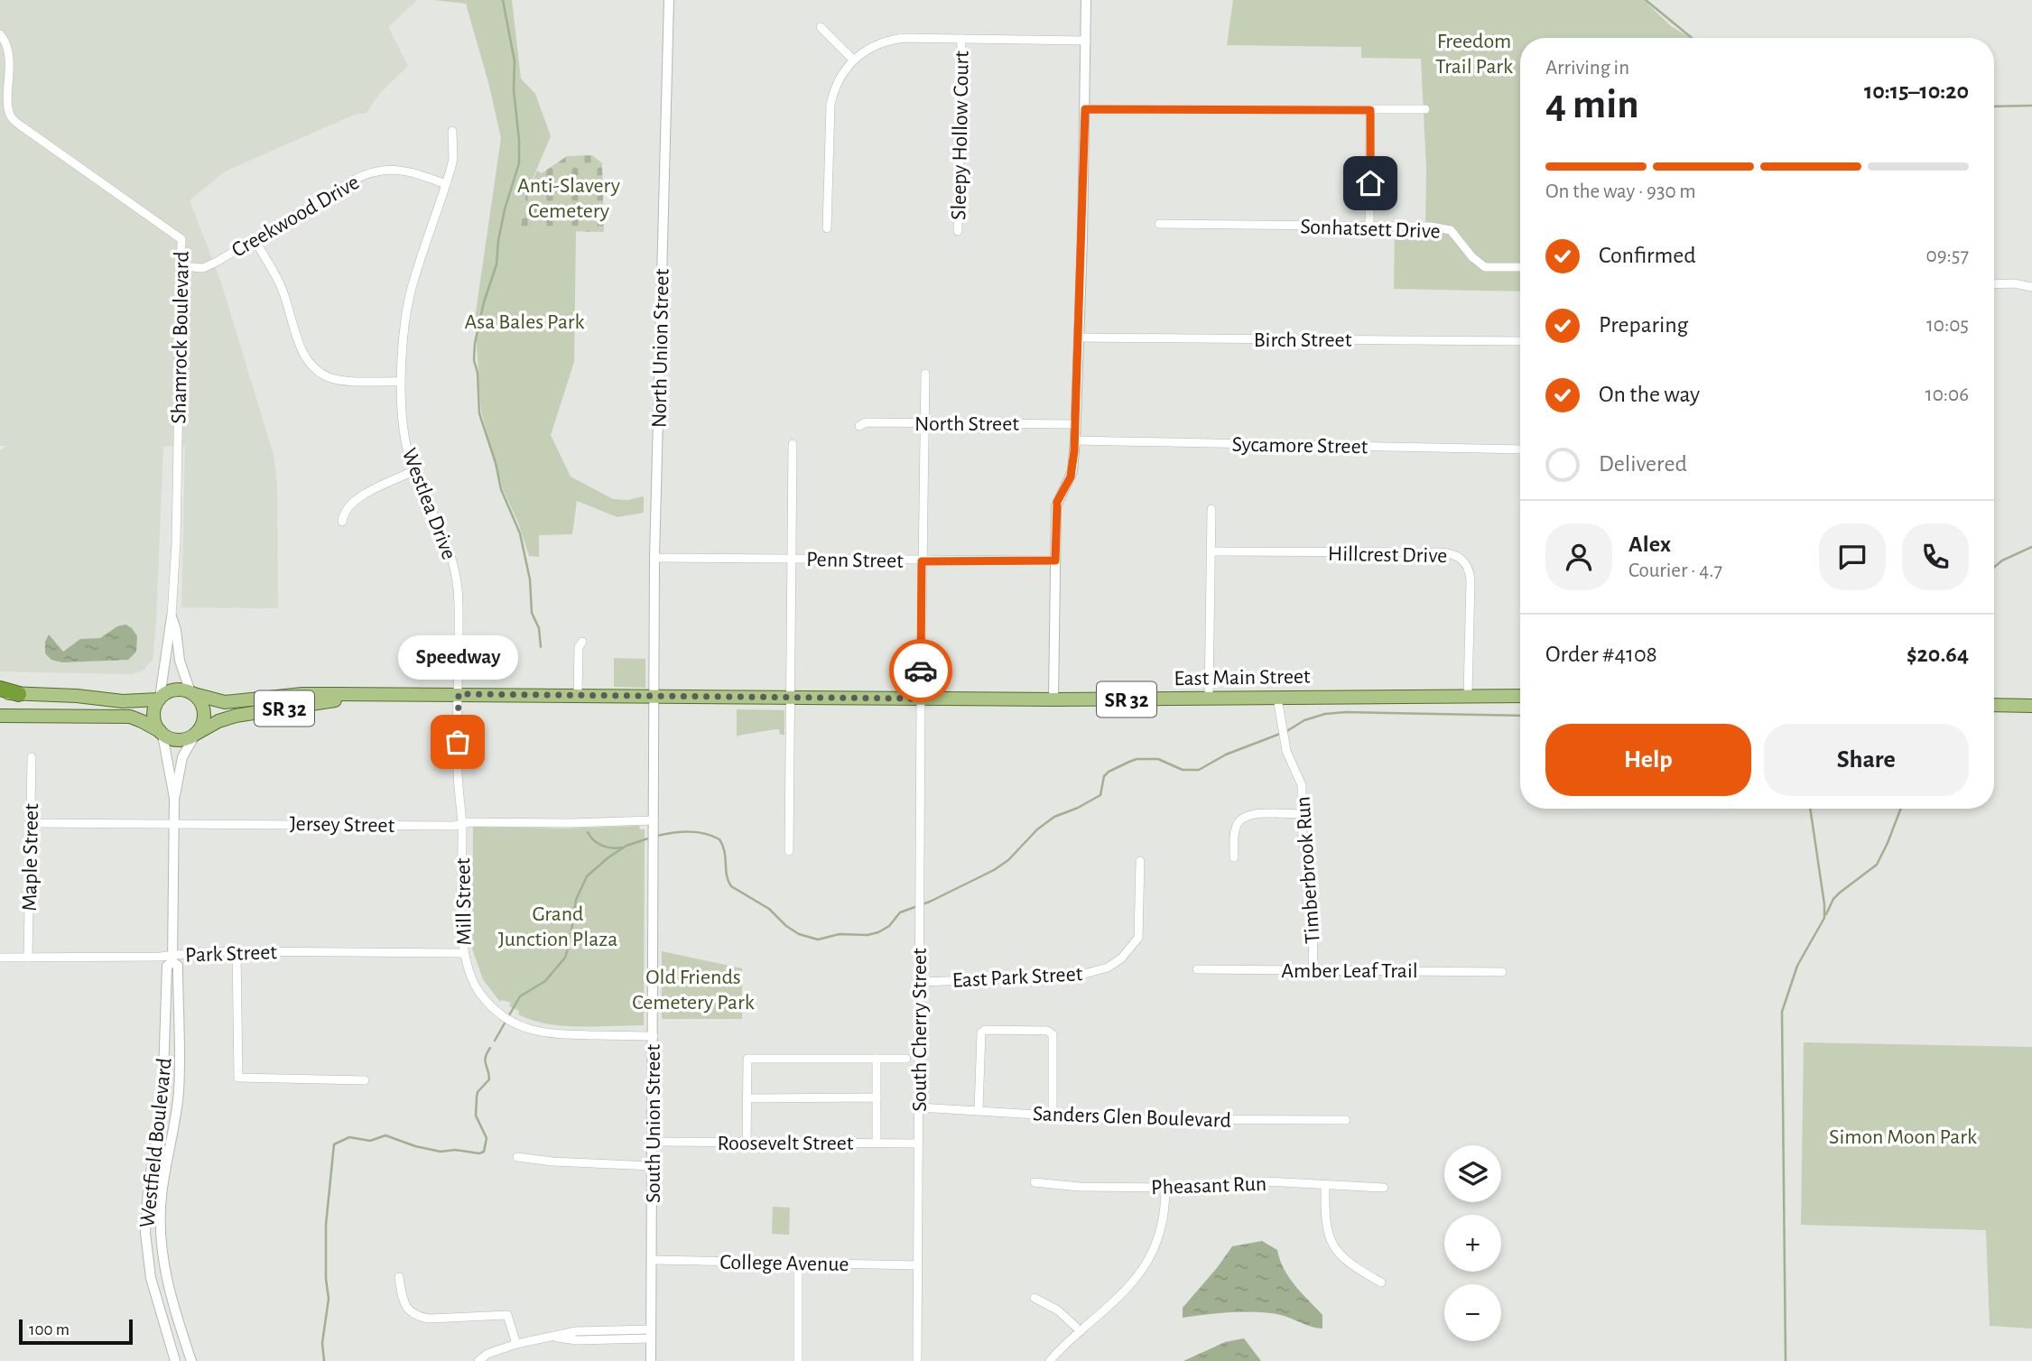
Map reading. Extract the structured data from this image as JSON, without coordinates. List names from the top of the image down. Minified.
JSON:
{"streets":{"main road":["East Main Street","SR 32"],"street":["Sleepy Hollow Court","Creekwood Drive","Sonhatsett Drive","Shamrock Boulevard","Birch Street","North Union Street","North Street","Sycamore Street","Westlea Drive","Hillcrest Drive","Penn Street","Jersey Street","Maple Street","Timberbrook Run","Mill Street","Park Street","Amber Leaf Trail","East Park Street","South Cherry Street","Sanders Glen Boulevard","South Union Street","Westfield Boulevard","Roosevelt Street","Pheasant Run","College Avenue"]},"crossings":[["Creekwood Drive","Shamrock Boulevard"],["Creekwood Drive","Westlea Drive"],["Shamrock Boulevard","SR 32"],["Shamrock Boulevard","Westfield Boulevard"],["North Union Street","Penn Street"],["North Union Street","East Main Street"],["North Union Street","SR 32"],["North Union Street","South Union Street"],["North Street","South Cherry Street"],["Westlea Drive","SR 32"],["Westlea Drive","Mill Street"],["Hillcrest Drive","East Main Street"],["Penn Street","South Cherry Street"],["East Main Street","SR 32"],["East Main Street","Timberbrook Run"],["East Main Street","South Cherry Street"],["East Main Street","South Union Street"],["SR 32","Mill Street"],["SR 32","South Union Street"],["SR 32","Westfield Boulevard"],["Jersey Street","Maple Street"],["Jersey Street","Mill Street"],["Jersey Street","South Union Street"],["Jersey Street","Westfield Boulevard"],["Maple Street","Park Street"],["Timberbrook Run","Amber Leaf Trail"],["Mill Street","Park Street"],["Mill Street","South Union Street"],["Park Street","Westfield Boulevard"],["East Park Street","South Cherry Street"],["South Cherry Street","Sanders Glen Boulevard"],["South Cherry Street","Roosevelt Street"],["South Cherry Street","College Avenue"],["South Union Street","Roosevelt Street"],["South Union Street","College Avenue"]],"parks":["Freedom Trail Park","Anti-Slavery Cemetery","Asa Bales Park","Grand Junction Plaza","Old Friends Cemetery Park","Simon Moon Park"],"places":["Speedway"],"scale_bar":"100 m","page":{"heading":["4 min","Arriving in","10:15–10:20"],"panel":["Alex","Courier · 4.7","Order #4108","$20.64"],"bar":"On the way · 930 m","list":[["Confirmed","09:57"],["Preparing","10:05"],["On the way","10:06"],"Delivered"],"bubble":"Speedway","buttons":["Help","Share"],"map_buttons":["+","−"],"scale":"100 m"}}
